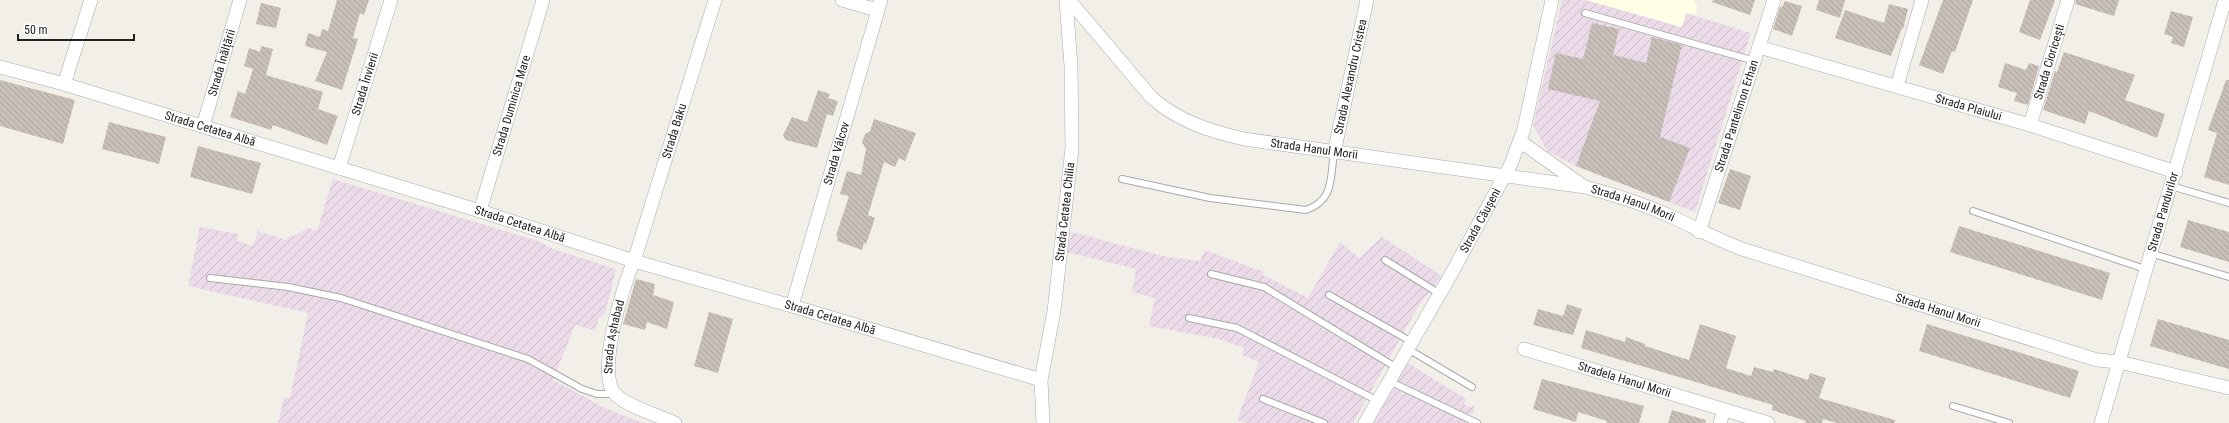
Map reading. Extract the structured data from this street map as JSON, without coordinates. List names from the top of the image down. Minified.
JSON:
{"streets":{"street":["Strada Cioricești","Strada Înălțării","Strada Alexandru Cristea","Strada Învierii","Strada Duminica Mare","Strada Plaiului","Strada Pantelimon Erhan","Strada Cetatea Albă","Strada Baku","Strada Hanul Morii","Strada Vâlcov","Strada Cetatea Chilia","Strada Pandurilor","Strada Căușeni","Strada Așhabad","Stradela Hanul Morii"]},"crossings":[["Strada Cioricești","Strada Plaiului"],["Strada Înălțării","Strada Cetatea Albă"],["Strada Alexandru Cristea","Strada Hanul Morii"],["Strada Învierii","Strada Cetatea Albă"],["Strada Duminica Mare","Strada Cetatea Albă"],["Strada Plaiului","Strada Pantelimon Erhan"],["Strada Plaiului","Strada Pandurilor"],["Strada Pantelimon Erhan","Strada Hanul Morii"],["Strada Cetatea Albă","Strada Baku"],["Strada Cetatea Albă","Strada Vâlcov"],["Strada Cetatea Albă","Strada Cetatea Chilia"],["Strada Cetatea Albă","Strada Așhabad"],["Strada Baku","Strada Așhabad"],["Strada Hanul Morii","Strada Cetatea Chilia"],["Strada Hanul Morii","Strada Pandurilor"],["Strada Hanul Morii","Strada Căușeni"]],"scale_bar":"50 m"}
